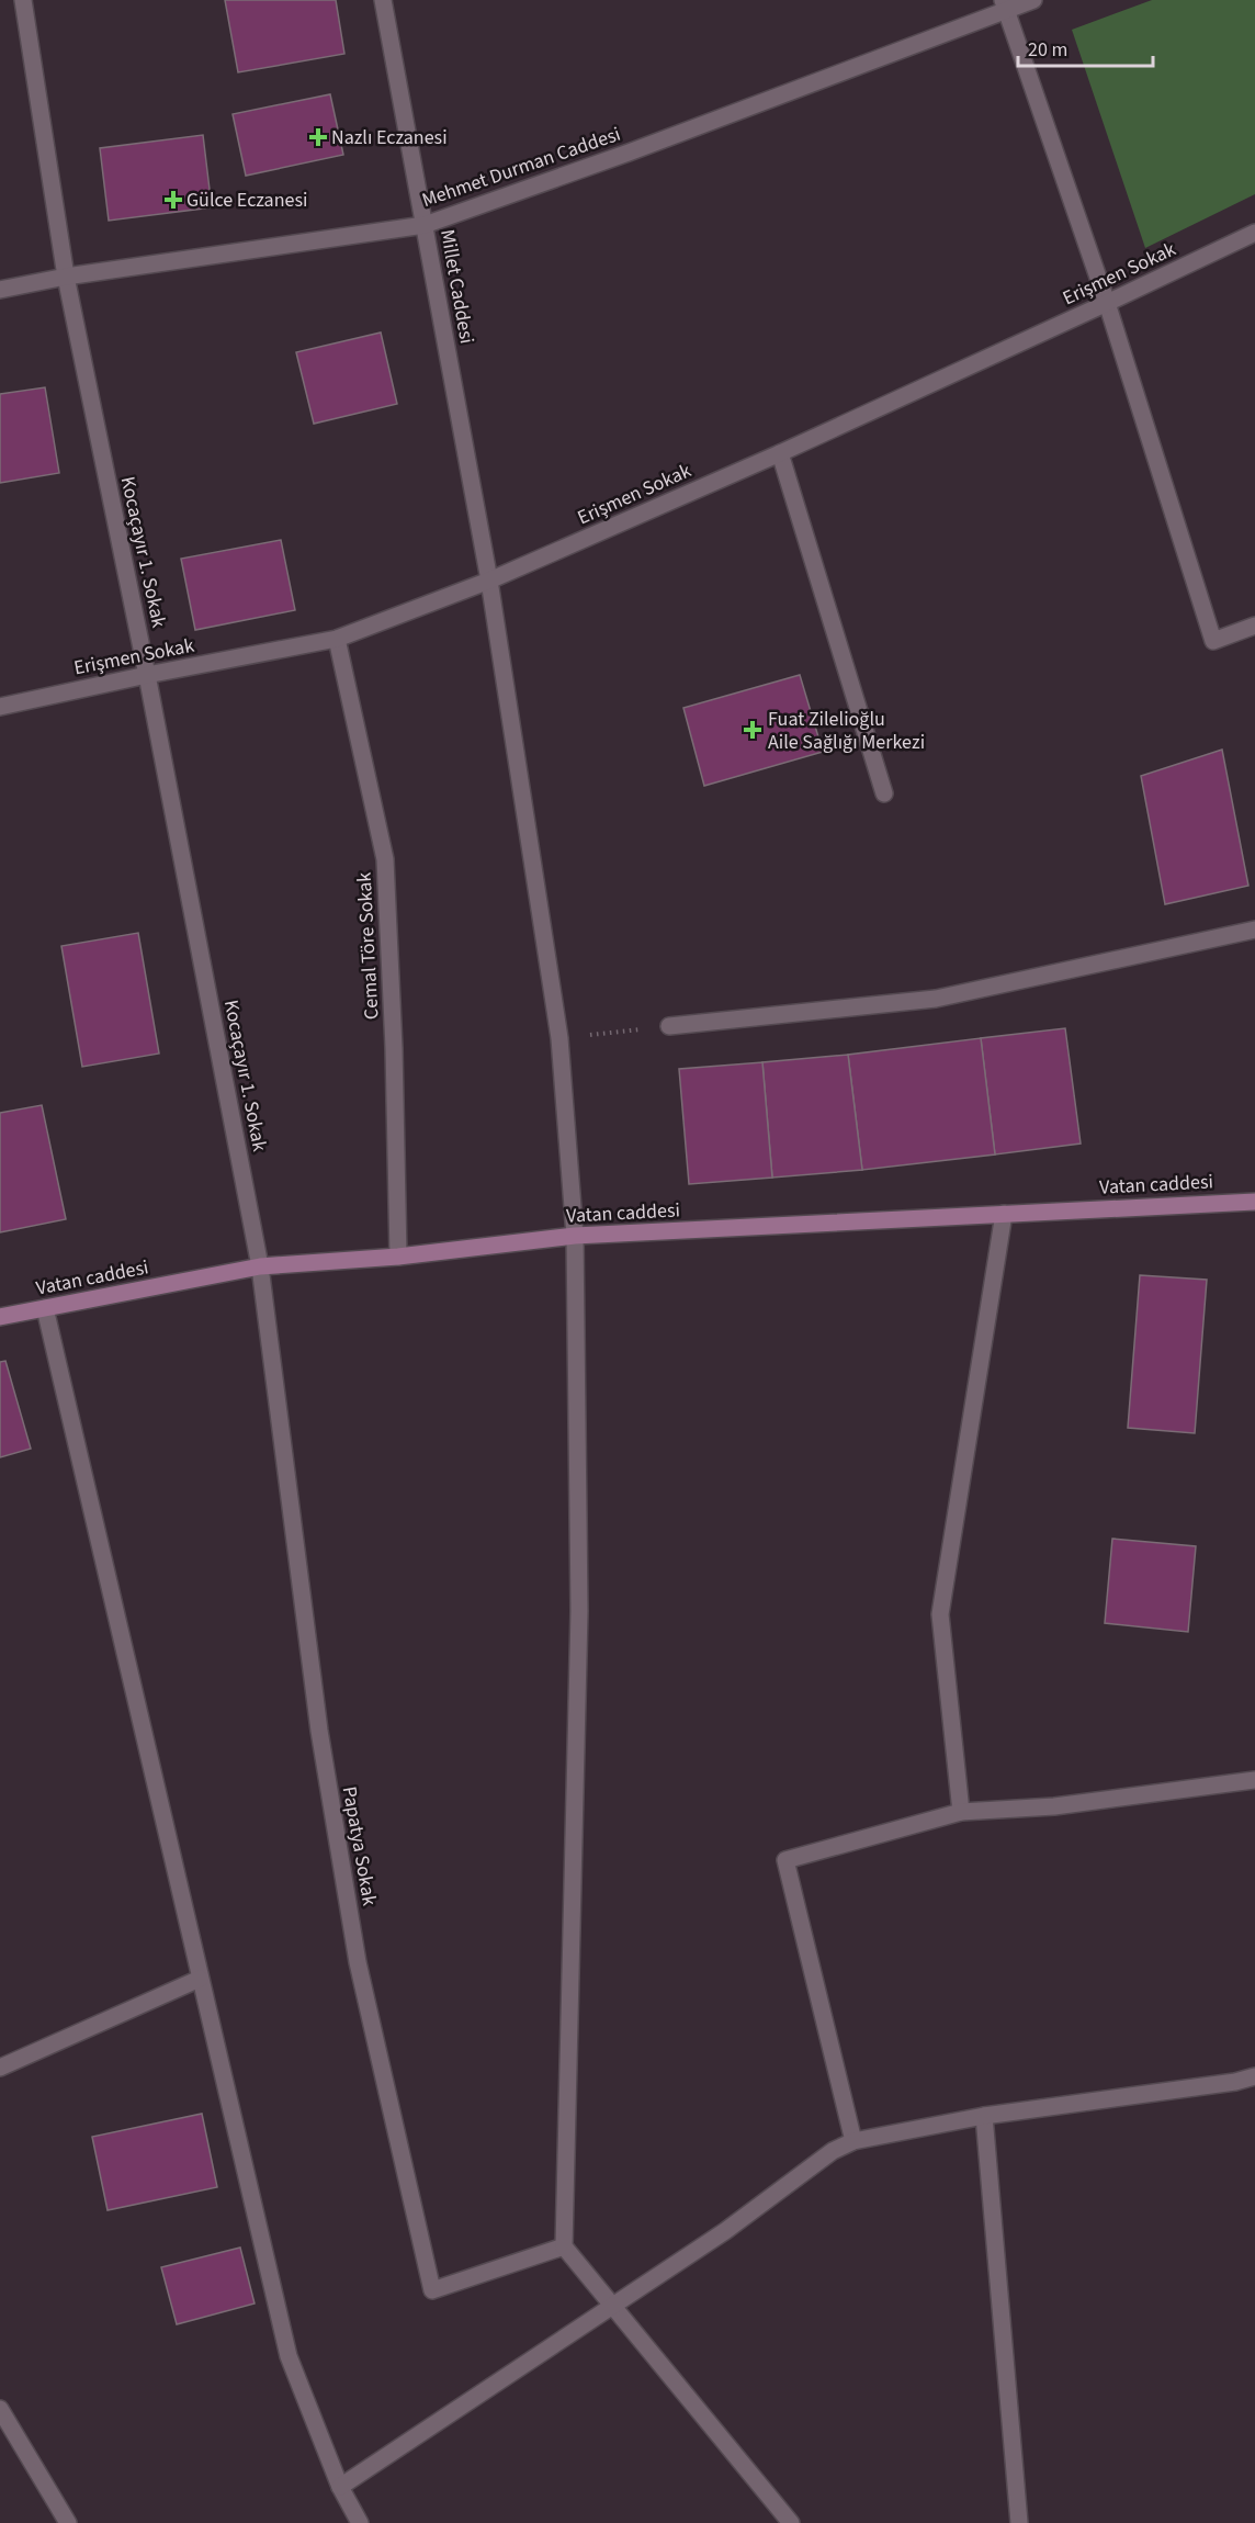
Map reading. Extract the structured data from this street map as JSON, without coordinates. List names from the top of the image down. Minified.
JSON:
{"streets":{"street":["Mehmet Durman Caddesi","Erişmen Sokak","Millet Caddesi","Kocaçayır 1. Sokak","Cemal Töre Sokak","Vatan caddesi","Papatya Sokak"]},"crossings":[["Mehmet Durman Caddesi","Millet Caddesi"],["Mehmet Durman Caddesi","Kocaçayır 1. Sokak"],["Erişmen Sokak","Millet Caddesi"],["Erişmen Sokak","Kocaçayır 1. Sokak"],["Erişmen Sokak","Cemal Töre Sokak"],["Millet Caddesi","Vatan caddesi"],["Millet Caddesi","Papatya Sokak"],["Kocaçayır 1. Sokak","Vatan caddesi"],["Kocaçayır 1. Sokak","Papatya Sokak"],["Cemal Töre Sokak","Vatan caddesi"],["Vatan caddesi","Papatya Sokak"]],"places":{"health":["Nazlı Eczanesi","Gülce Eczanesi","Fuat Zilelioğlu Aile Sağlığı Merkezi"]},"scale_bar":"20 m"}
